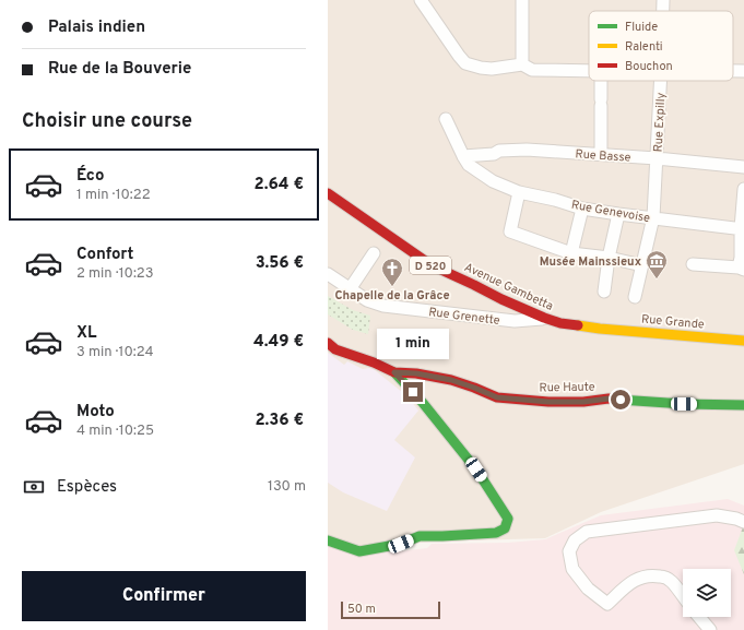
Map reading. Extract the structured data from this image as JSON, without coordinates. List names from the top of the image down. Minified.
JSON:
{"streets":{"street":["Rue Expilly","Rue Basse","Rue Genevoise","D 520","Avenue Gambetta","Rue Grenette","Rue Grande","Rue Haute"]},"crossings":[["Rue Expilly","Rue Basse"],["Rue Expilly","Rue Genevoise"],["Rue Basse","Rue Genevoise"],["Avenue Gambetta","Rue Grenette"],["Avenue Gambetta","Rue Grande"]],"places":{"museum":["Musée Mainssieux"],"church":["Chapelle de la Grâce"]},"legend":["Fluide","Ralenti","Bouchon"],"scale_bar":"50 m","page":{"banner":["Palais indien","Rue de la Bouverie"],"heading":"Choisir une course","list":[{"name":"Éco","note":"1 min · 10:22","value":"2.64 €"},{"name":"Confort","note":"2 min · 10:23","value":"3.56 €"},{"name":"XL","note":"3 min · 10:24","value":"4.49 €"},{"name":"Moto","note":"4 min · 10:25","value":"2.36 €"}],"bubble":"1 min","pay":["Espèces","130 m"],"buttons":"Confirmer","scale":"50 m"}}
